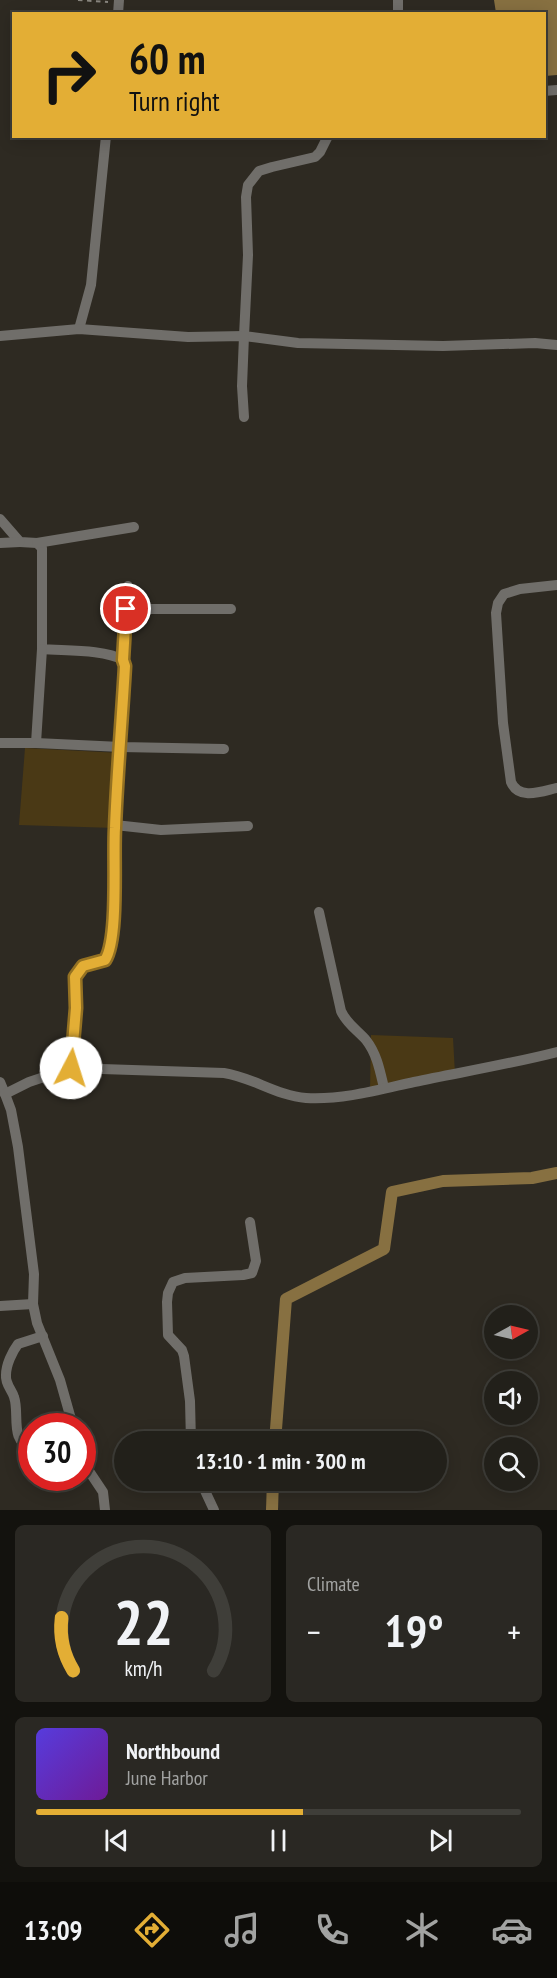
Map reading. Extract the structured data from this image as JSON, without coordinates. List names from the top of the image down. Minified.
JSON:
{"north":"right","page":{"turn":["60 m","Turn right"],"limit":"30","trip":"13:10 · 1 min · 300 m","tile":"Climate","heat":["−","19°","+"],"song":["Northbound","June Harbor"],"tabs":"13:09","gauge":["22","km/h"]}}
